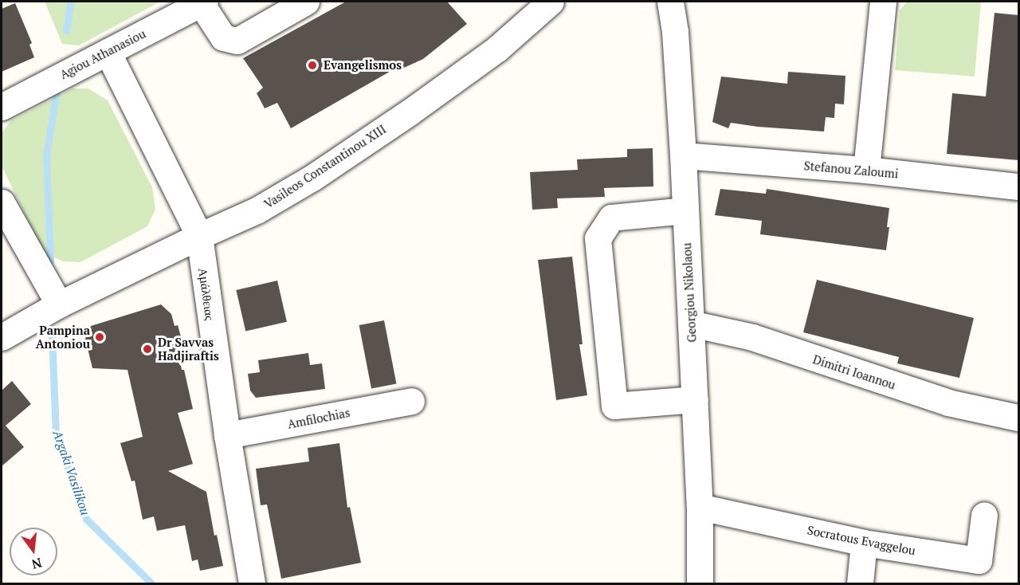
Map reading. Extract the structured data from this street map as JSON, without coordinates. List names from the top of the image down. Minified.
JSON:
{"streets":{"street":["Agiou Athanasiou","Vasileos Constantinou XIII","Stefanou Zaloumi","Georgiou Nikolaou","Αμάλθειας","Dimitri Ioannou","Amfilochias","Socratous Evaggelou"]},"crossings":[["Agiou Athanasiou","Αμάλθειας"],["Vasileos Constantinou XIII","Αμάλθειας"],["Stefanou Zaloumi","Georgiou Nikolaou"],["Georgiou Nikolaou","Dimitri Ioannou"],["Georgiou Nikolaou","Socratous Evaggelou"],["Αμάλθειας","Amfilochias"]],"water":["Argaki Vasilikou"],"places":["Evangelismos","Pampina Antoniou","Dr Savvas Hadjiraftis"],"north":"bottom"}
